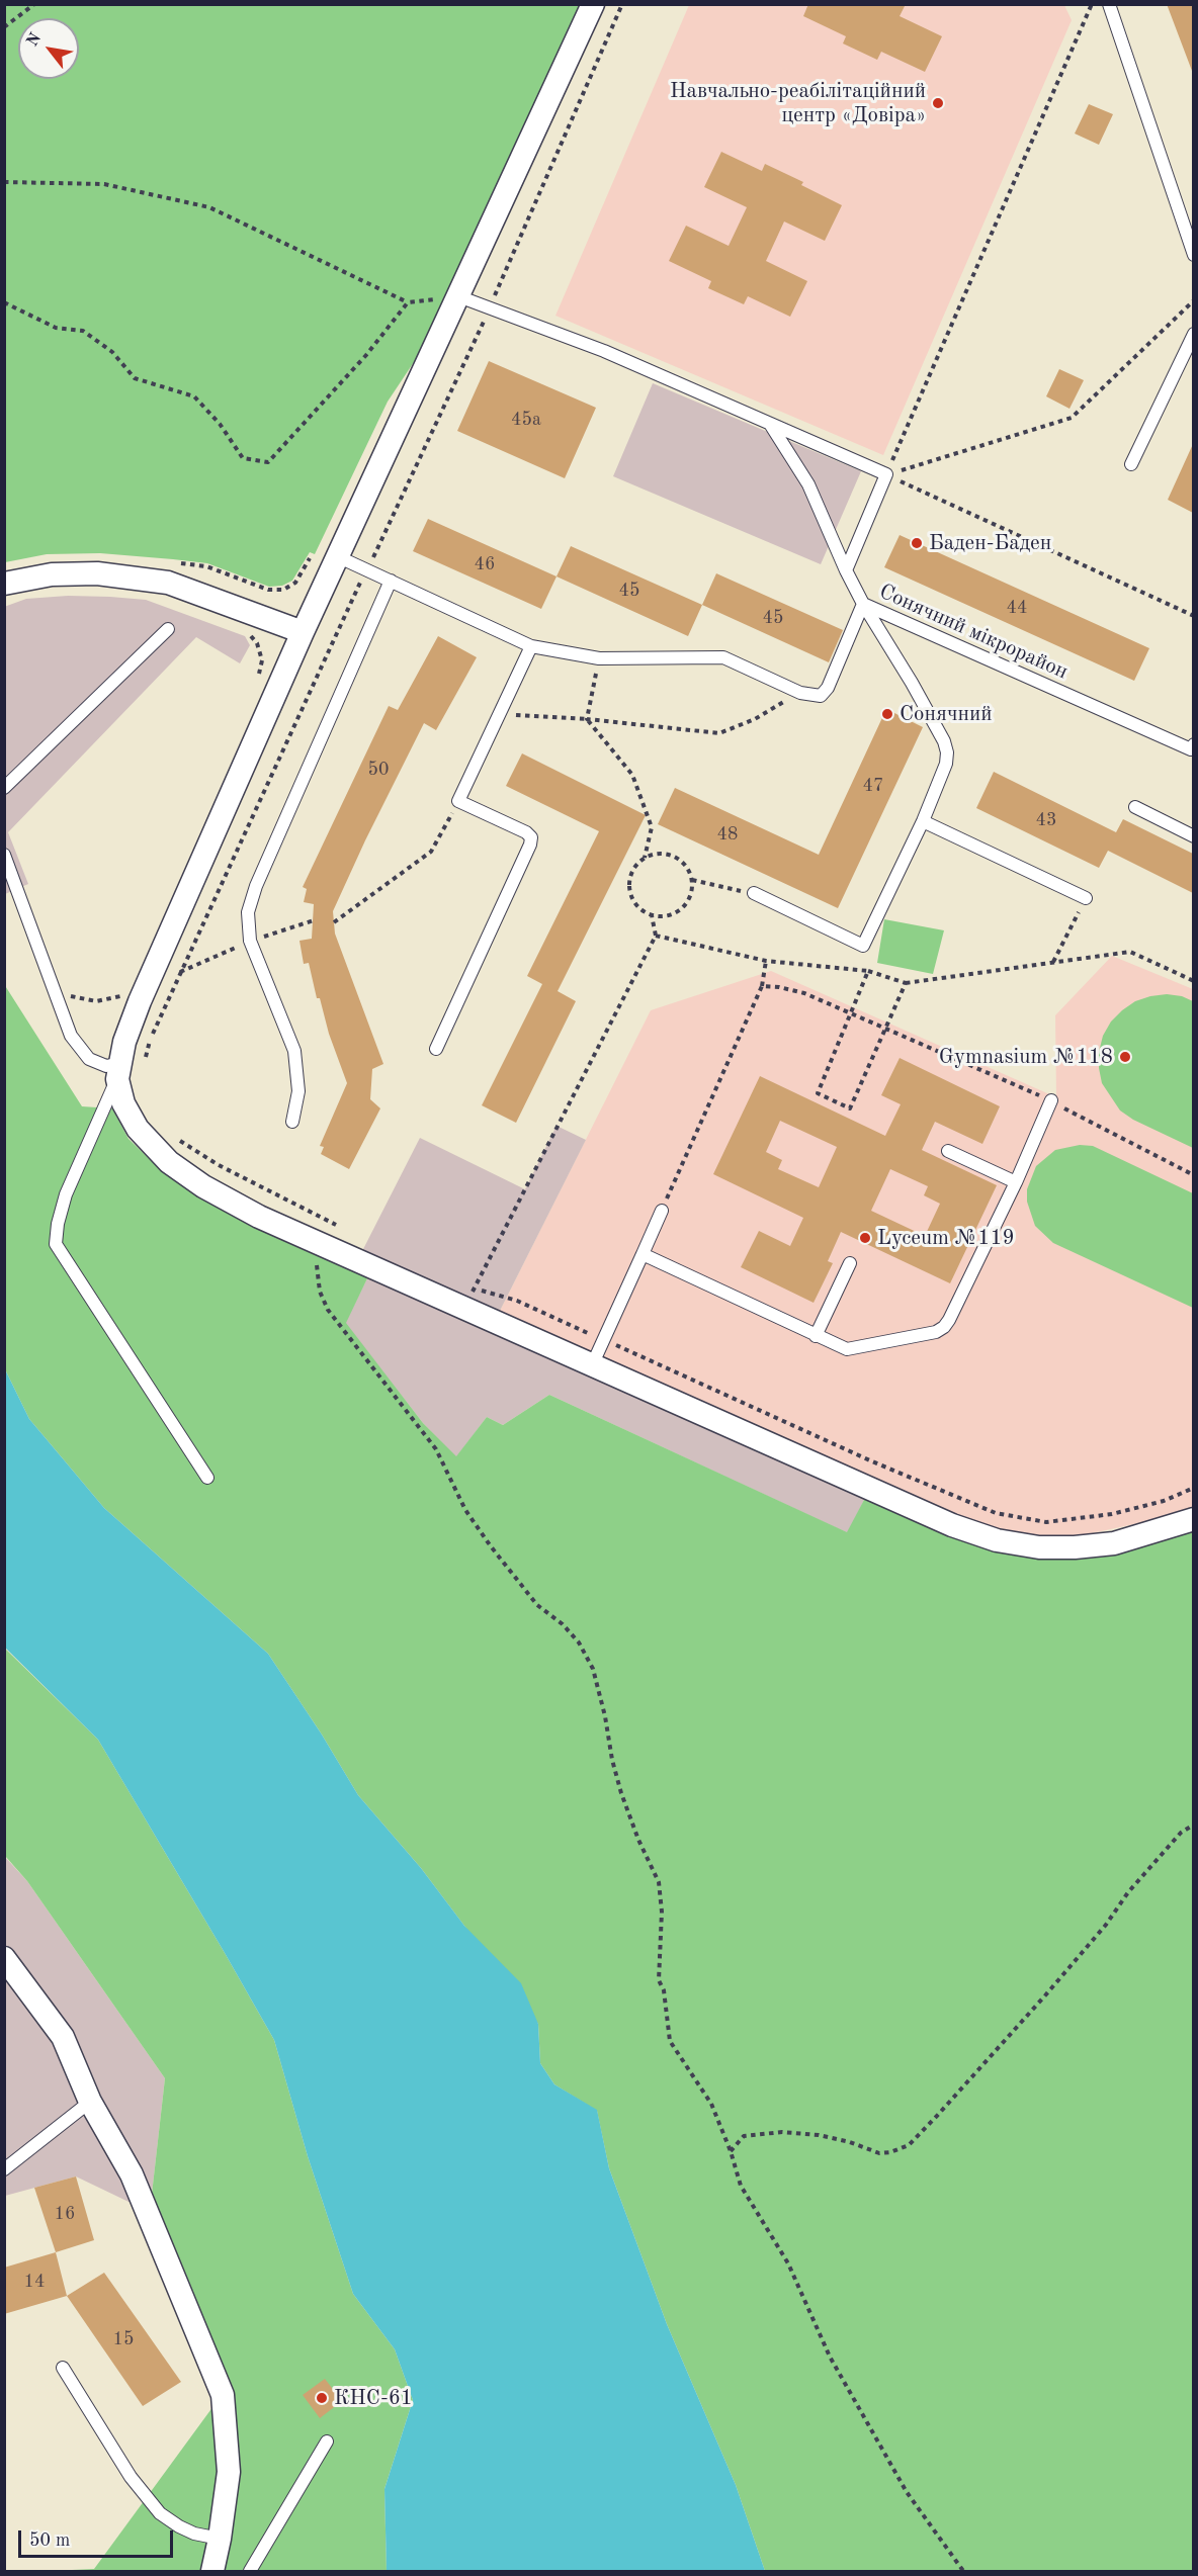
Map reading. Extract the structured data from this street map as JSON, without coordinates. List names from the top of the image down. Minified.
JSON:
{"streets":{"lane":["Сонячний мікрорайон"]},"places":["Навчально-реабілітаційний центр «Довіра»","Баден-Баден","Сонячний","Gymnasium №118","Lyceum №119","КНС-61"],"house_numbers":["45а","46","45","44","45","50","47","43","48","16","14","15"],"scale_bar":"50 m","north":"top left"}
